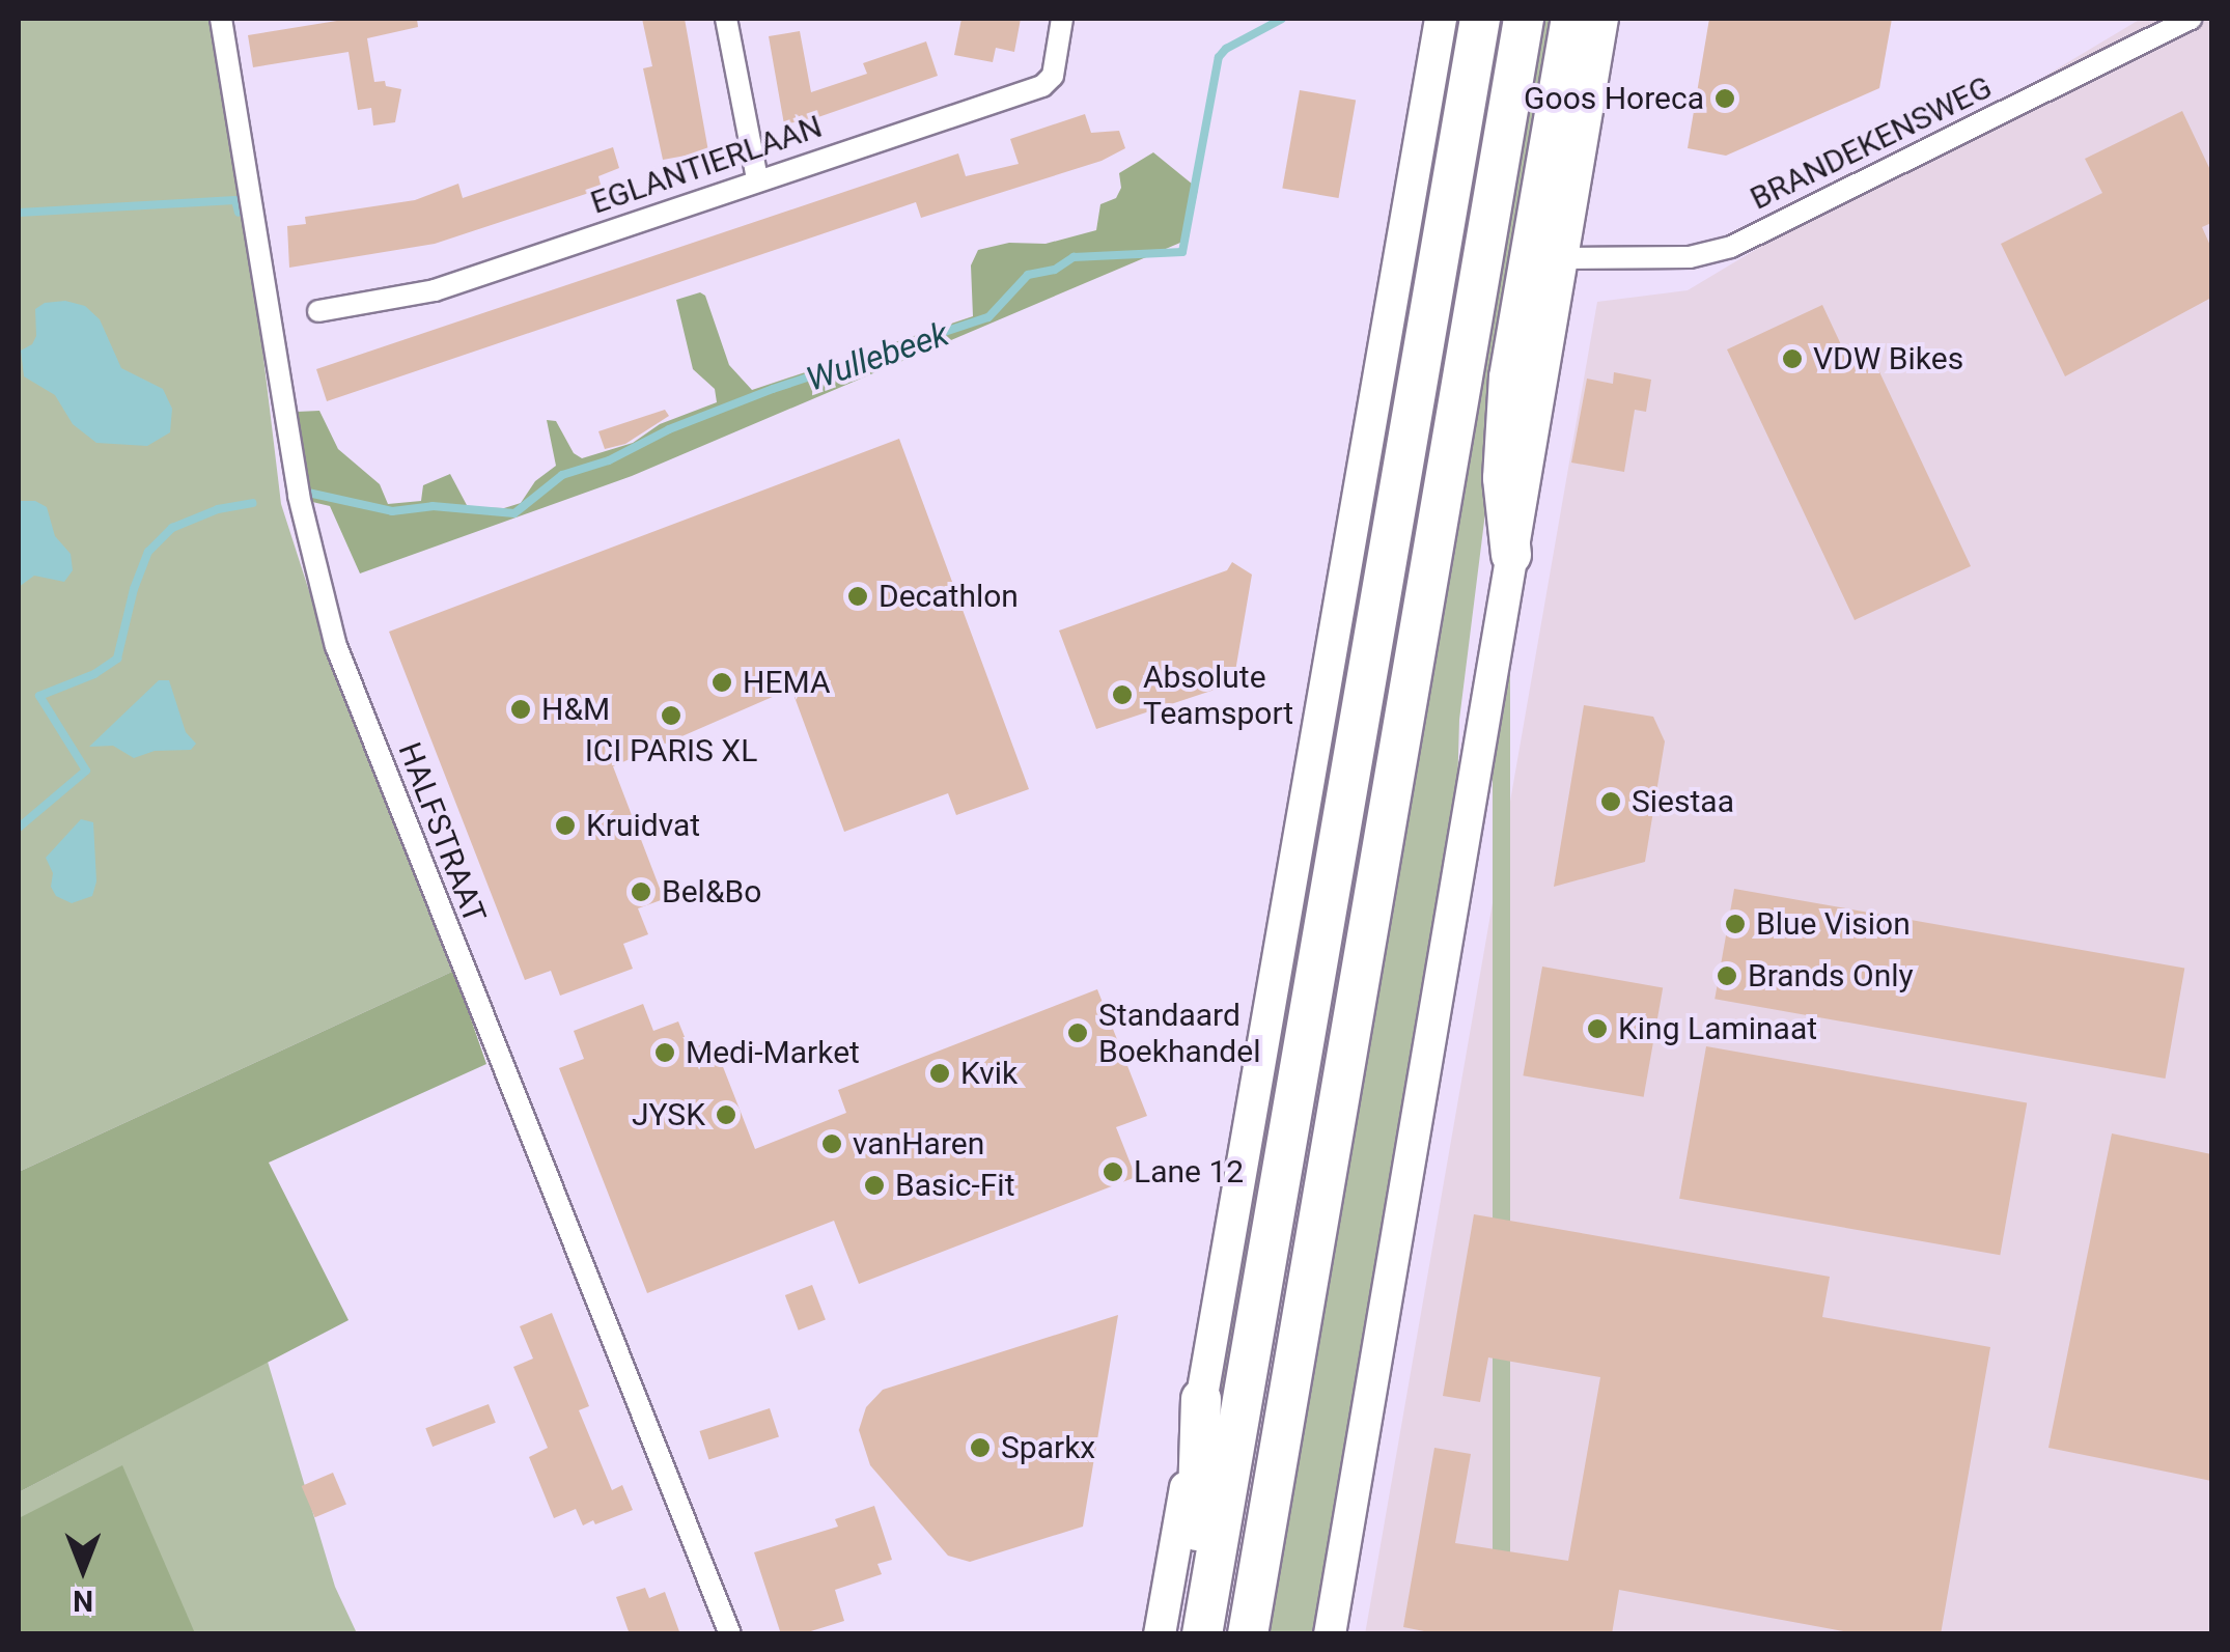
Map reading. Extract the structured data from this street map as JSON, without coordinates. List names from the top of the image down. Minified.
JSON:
{"streets":{"street":["BRANDEKENSWEG","EGLANTIERLAAN","HALFSTRAAT"]},"water":["Wullebeek"],"places":["Goos Horeca","VDW Bikes","Decathlon","HEMA","Absolute Teamsport","H&M","ICI PARIS XL","Siestaa","Kruidvat","Bel&Bo","Blue Vision","Brands Only","King Laminaat","Standaard Boekhandel","Medi-Market","Kvik","JYSK","vanHaren","Lane 12","Basic-Fit","Sparkx"],"north":"bottom"}
